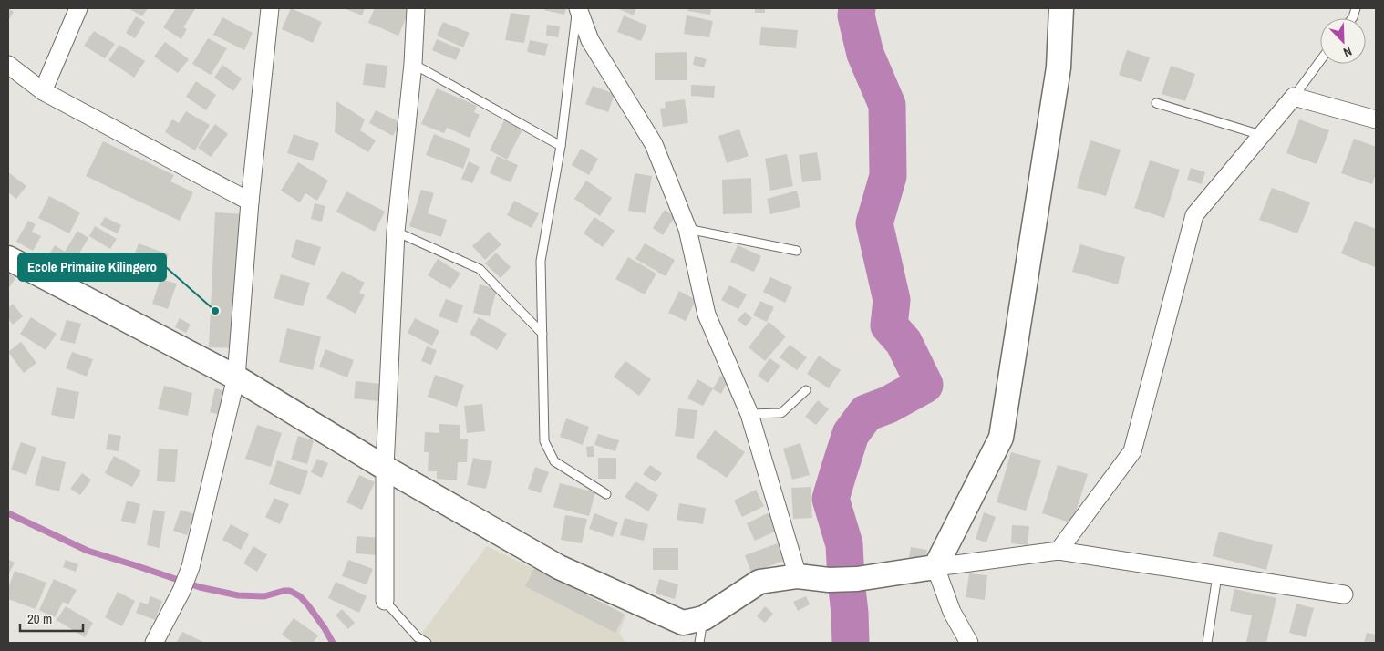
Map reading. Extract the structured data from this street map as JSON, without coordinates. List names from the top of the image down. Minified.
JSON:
{"places":["Ecole Primaire Kilingero"],"scale_bar":"20 m","north":"bottom right"}
